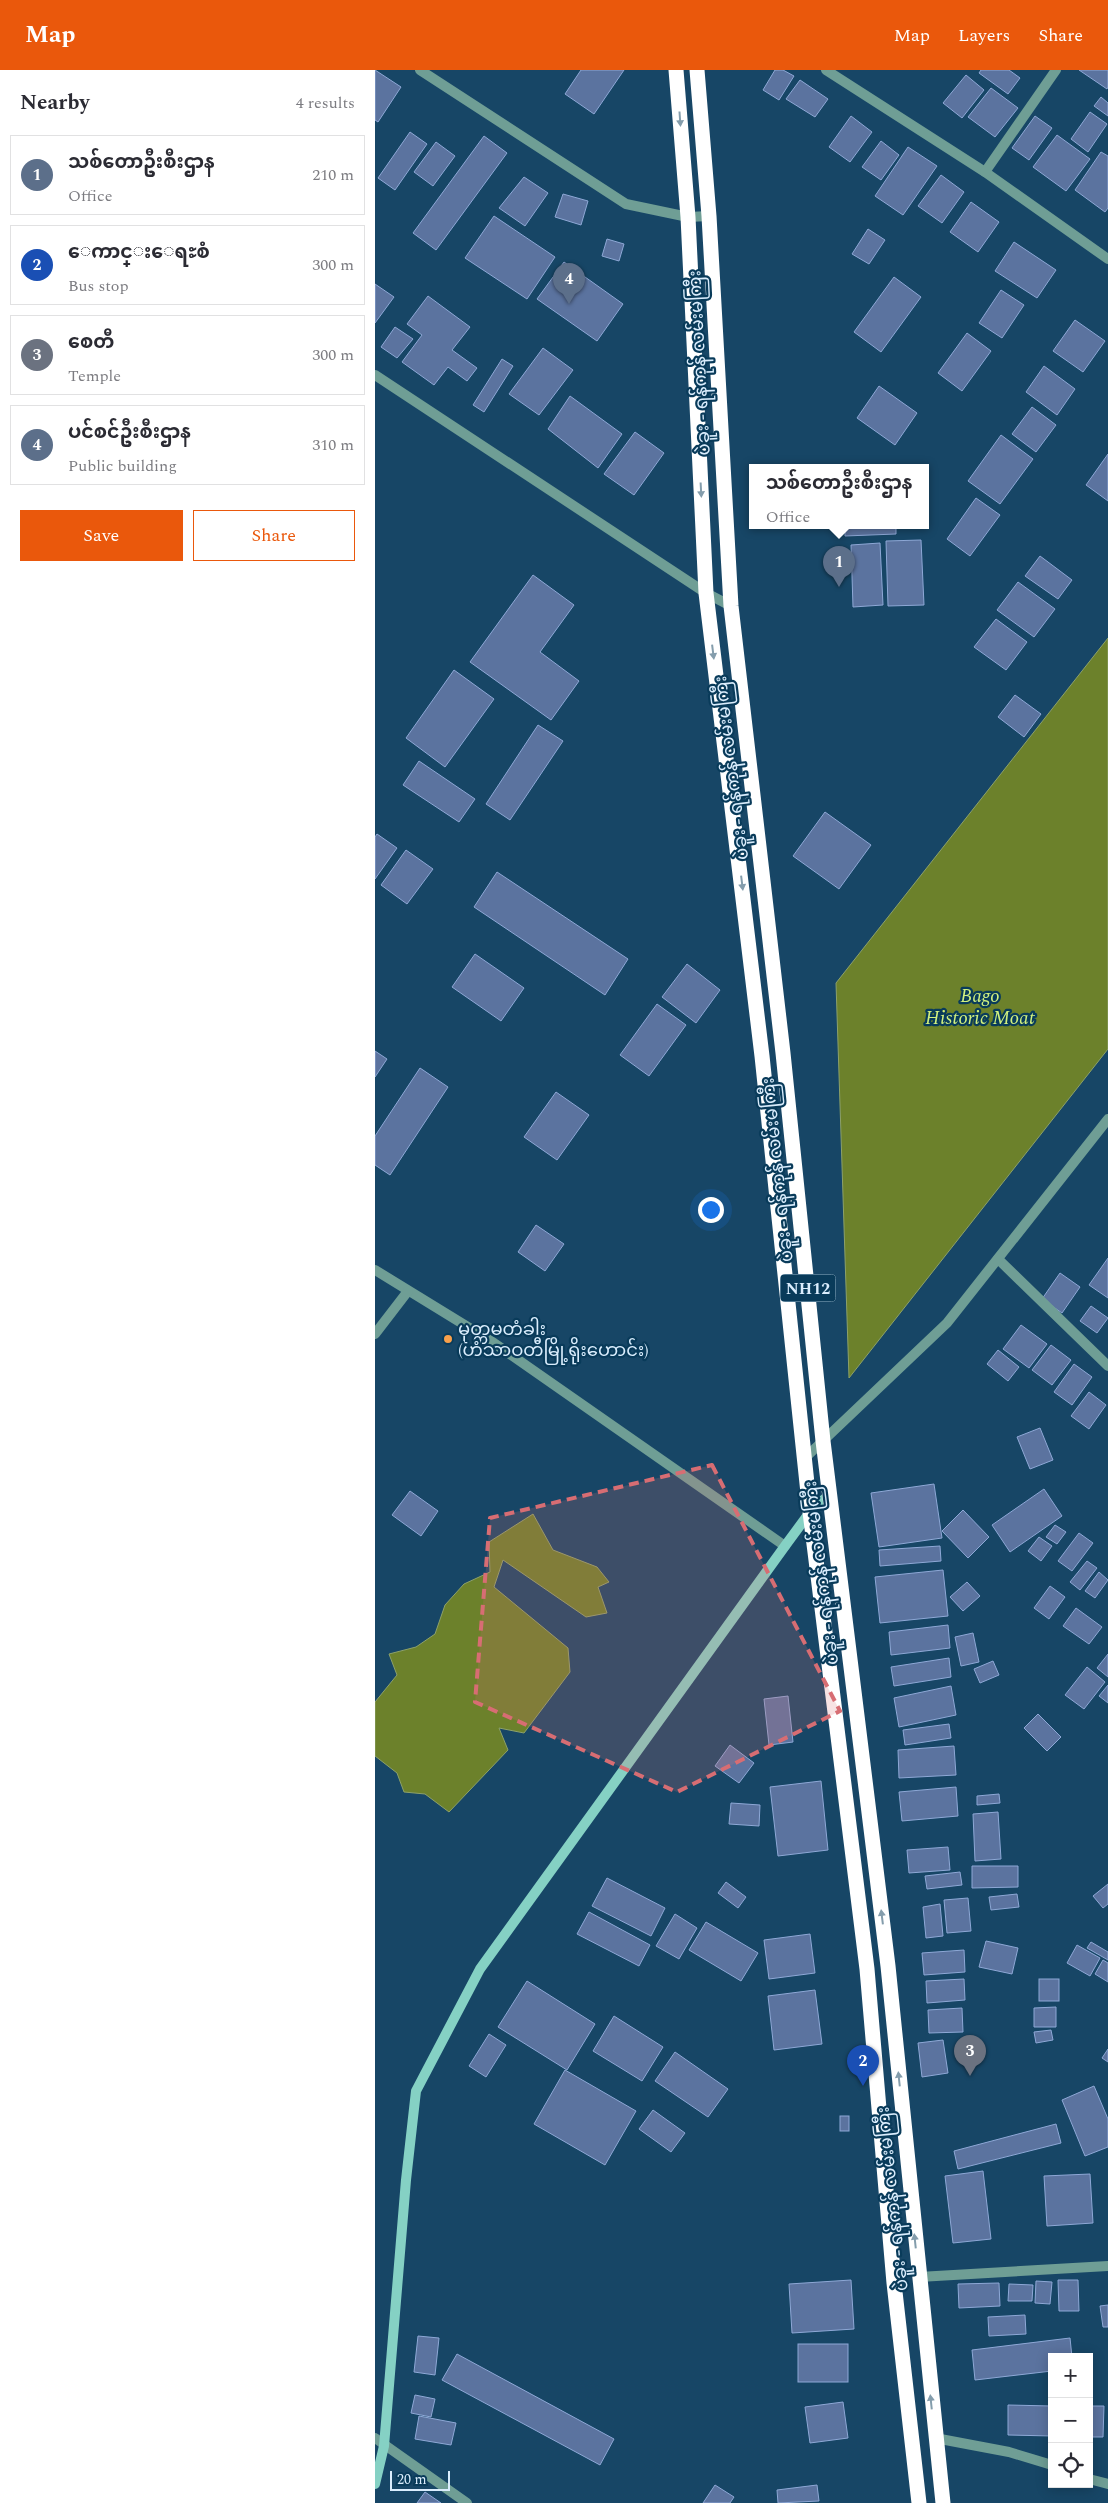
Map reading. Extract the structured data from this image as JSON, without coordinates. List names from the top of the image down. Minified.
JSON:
{"streets":{"highway":["ပဲခူး - ရန်ကုန် လမ်းမကြီး","NH12"]},"water":["Bago Historic Moat"],"places":["မုတ္တမတံခါး (ဟံသာဝတီမြို့ရိုးဟောင်း)"],"scale_bar":"20 m","page":{"header":"Map","nav":["Map","Layers","Share"],"heading":["Nearby","4 results"],"list":[{"mark":"1","name":"သစ်တောဦးစီးဌာန","note":"Office","value":"210 m"},{"mark":"2","name":"ေကာင္းေရႊစံ","note":"Bus stop","value":"300 m"},{"mark":"3","name":"စေတီ","note":"Temple","value":"300 m"},{"mark":"4","name":"ပင်စင်ဦးစီးဌာန","note":"Public building","value":"310 m"}],"pins":["4","1","3","2"],"popup":["သစ်တောဦးစီးဌာန","Office"],"buttons":["Save","Share"],"map_buttons":["+","−"],"scale":"20 m"}}
